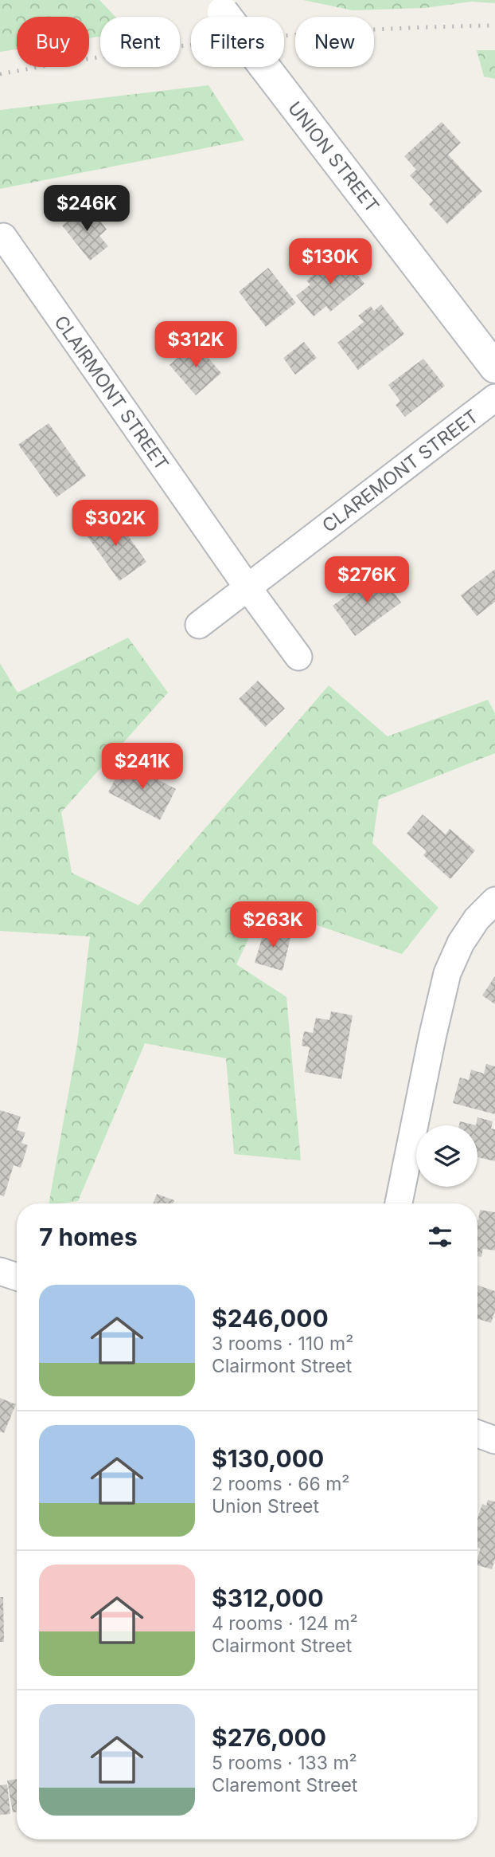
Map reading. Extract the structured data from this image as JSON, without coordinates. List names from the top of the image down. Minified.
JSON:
{"streets":{"street":["UNION STREET","CLAIRMONT STREET","CLAREMONT STREET"]},"crossings":[["CLAIRMONT STREET","CLAREMONT STREET"]],"page":{"chip":["Buy","Rent","Filters","New"],"price":["$246K","$130K","$312K","$302K","$276K","$241K","$263K"],"heading":"7 homes","list":[{"name":"$246,000","note":"3 rooms · 110 m² · Clairmont Street"},{"name":"$130,000","note":"2 rooms · 66 m² · Union Street"},{"name":"$312,000","note":"4 rooms · 124 m² · Clairmont Street"},{"name":"$276,000","note":"5 rooms · 133 m² · Claremont Street"}]}}
